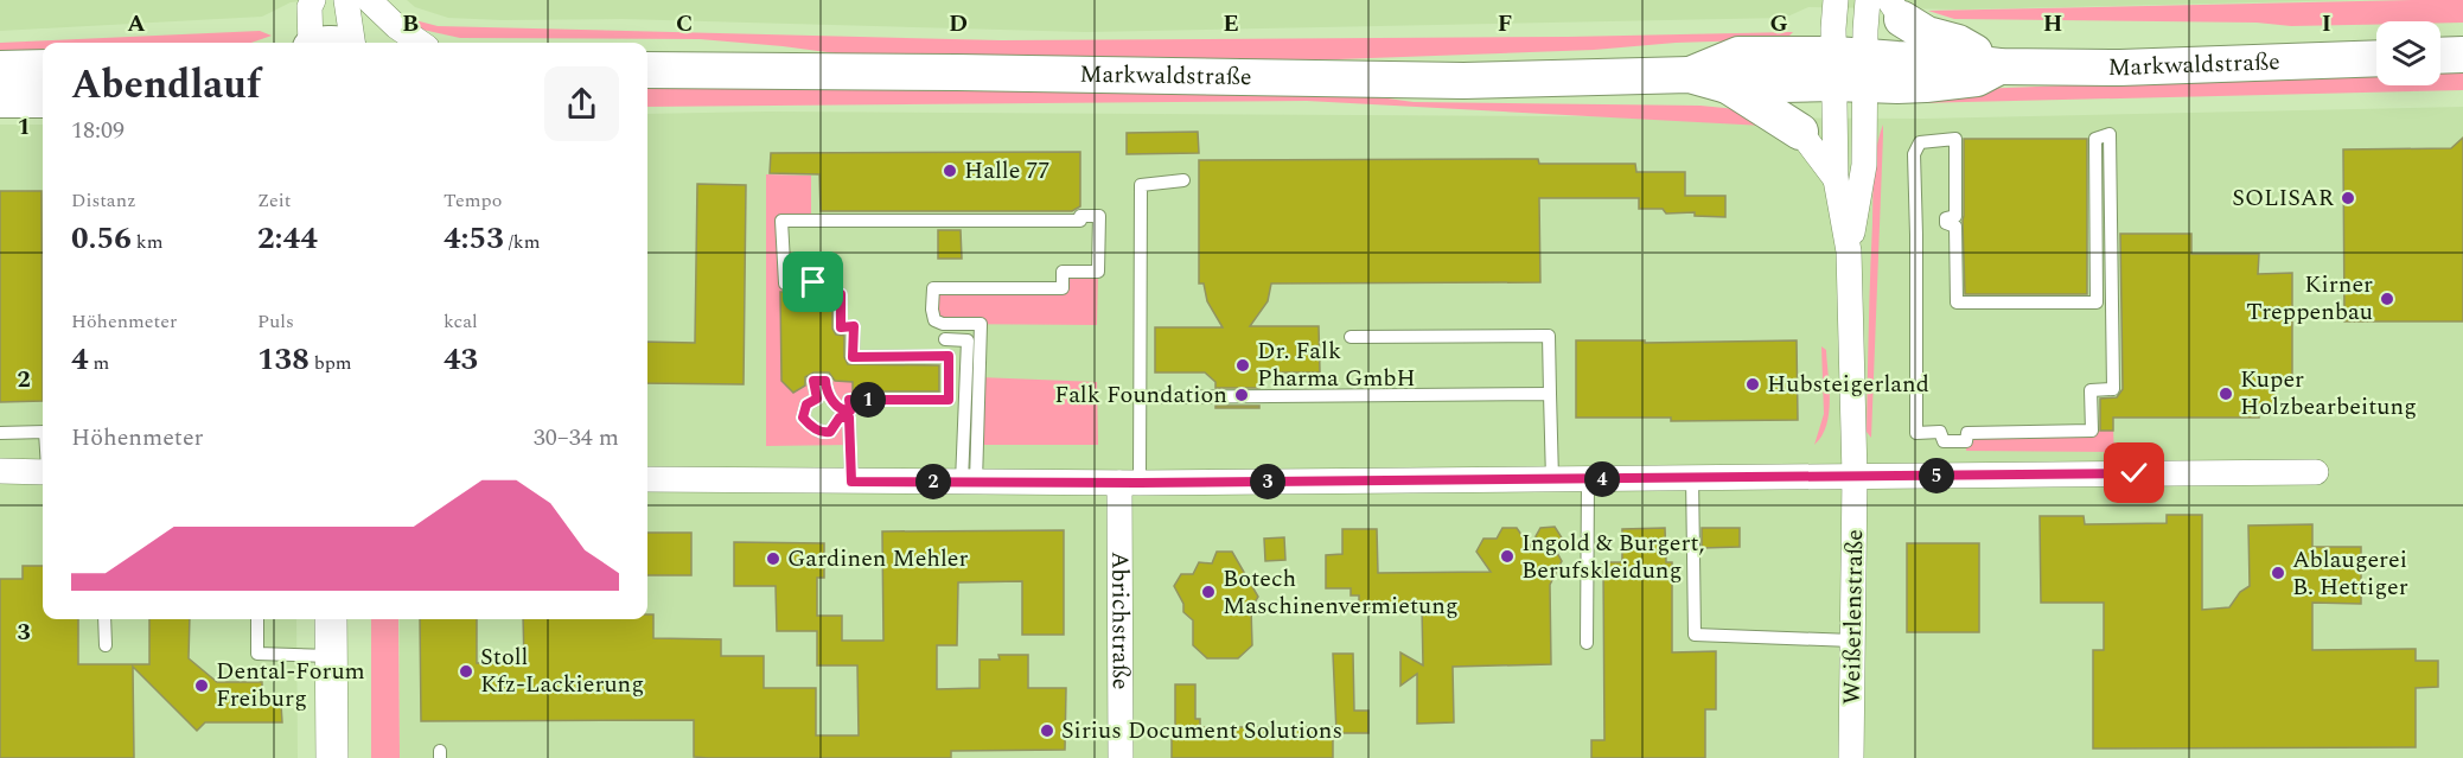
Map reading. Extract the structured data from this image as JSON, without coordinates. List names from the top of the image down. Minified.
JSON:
{"streets":{"main road":["Markwaldstraße"],"street":["Weißerlenstraße","Abrichstraße"]},"crossings":[["Markwaldstraße","Weißerlenstraße"]],"places":["Halle 77","SOLISAR","Kirner Treppenbau","Dr. Falk Pharma GmbH","Hubsteigerland","Kuper Holzbearbeitung","Falk Foundation","Ingold & Burgert, Berufskleidung","Gardinen Mehler","Ablaugerei B. Hettiger","Botech Maschinenvermietung","Stoll Kfz-Lackierung","Dental-Forum Freiburg","Sirius Document Solutions"],"page":{"heading":["Abendlauf","18:09"],"stats":[["Distanz","0.56 km"],["Zeit","2:44"],["Tempo","4:53 /km"],["Höhenmeter","4 m"],["Puls","138 bpm"],["kcal","43"]],"pins":["1","5","4","2","3"],"chart":["Höhenmeter","30–34 m"]},"grid":{"columns":["A","B","C","D","E","F","G","H","I"],"rows":["1","2","3"]}}
